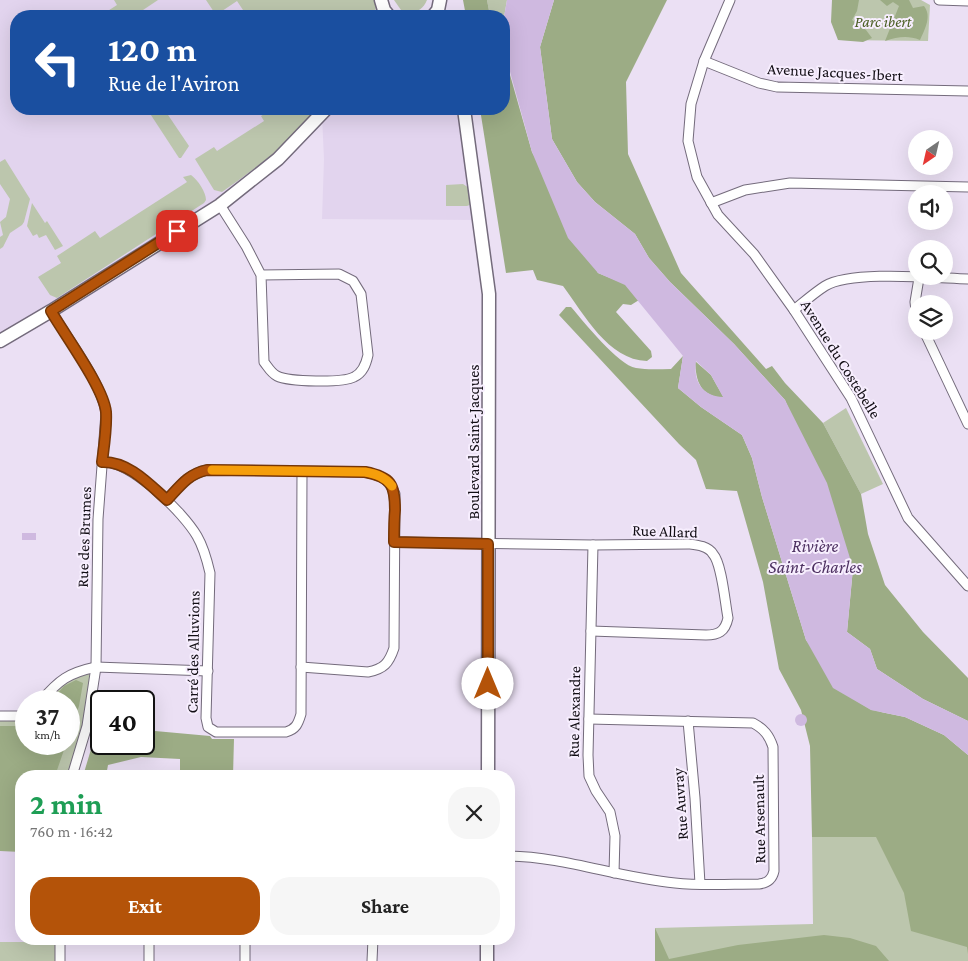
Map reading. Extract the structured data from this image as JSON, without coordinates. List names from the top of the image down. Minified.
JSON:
{"streets":{"street":["Avenue Jacques-Ibert","Avenue du Costebelle","Boulevard Saint-Jacques","Rue Allard","Rue des Brumes","Carré des Alluvions","Rue Alexandre","Rue Auvray","Rue Arsenault"]},"crossings":[["Avenue Jacques-Ibert","Avenue du Costebelle"],["Boulevard Saint-Jacques","Rue Allard"],["Rue Allard","Rue Alexandre"],["Rue des Brumes","Carré des Alluvions"],["Rue Alexandre","Rue Arsenault"],["Rue Auvray","Rue Arsenault"]],"water":["Rivière Saint-Charles"],"parks":["Parc ibert"],"north":"bottom left","page":{"turn":["120 m","Rue de l'Aviron"],"speed":"37 km/h","limit":"40","heading":["2 min","760 m · 16:42"],"buttons":["Exit","Share"]}}
